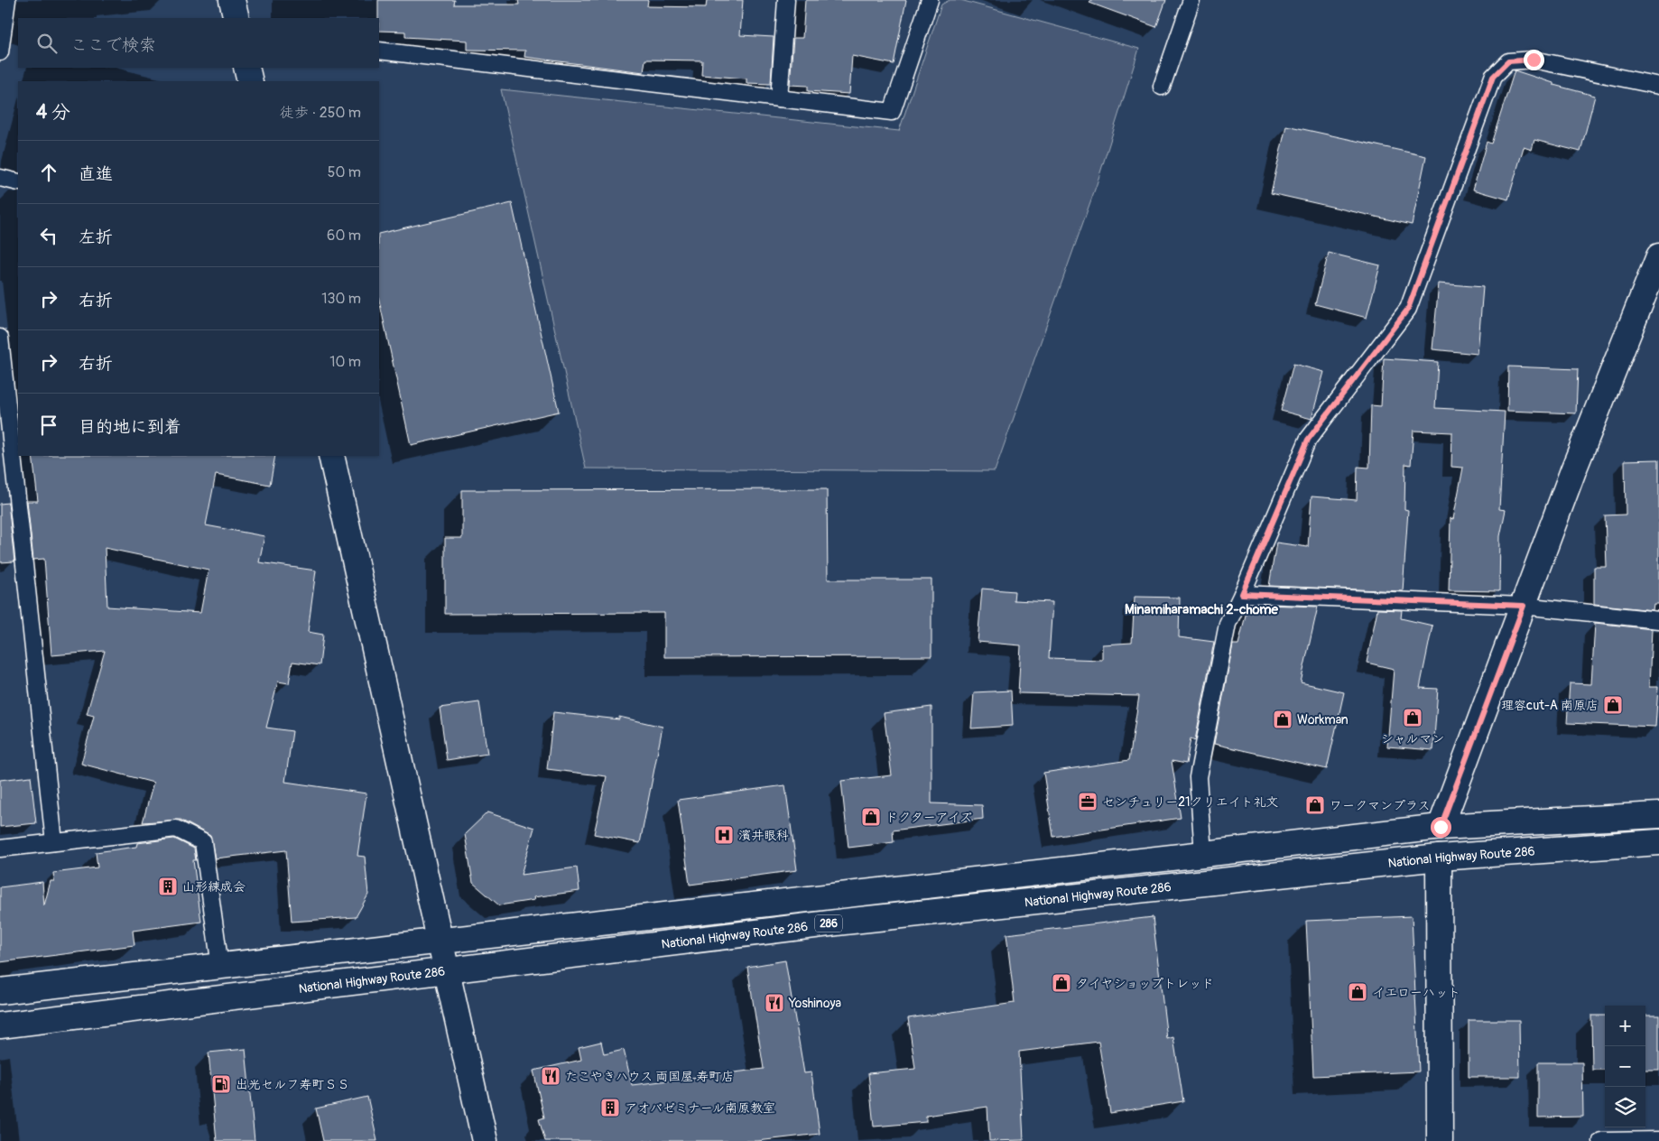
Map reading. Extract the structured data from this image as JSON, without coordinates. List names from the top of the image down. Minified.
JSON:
{"streets":{"main road":["National Highway Route 286","286"]},"districts":["Minamiharamachi 2-chome"],"places":{"shop":["理容cut-A 南原店","シャルマン","Workman","ワークマンプラス","ドクターアイズ","タイヤショップトレッド","イエローハット"],"office":["センチュリー21クリエイト礼文"],"hospital":["濱井眼科"],"building":["山形練成会","アオバゼミナール南原教室"],"restaurant":["Yoshinoya","たこやきハウス 両国屋 寿町店"],"fuel station":["出光セルフ寿町ＳＳ"]},"page":{"search":"ここで検索","heading":["4 分","徒歩 · 250 m"],"list":[["直進","50 m"],["左折","60 m"],["右折","130 m"],["右折","10 m"],"目的地に到着"],"map_buttons":["+","−"]}}
